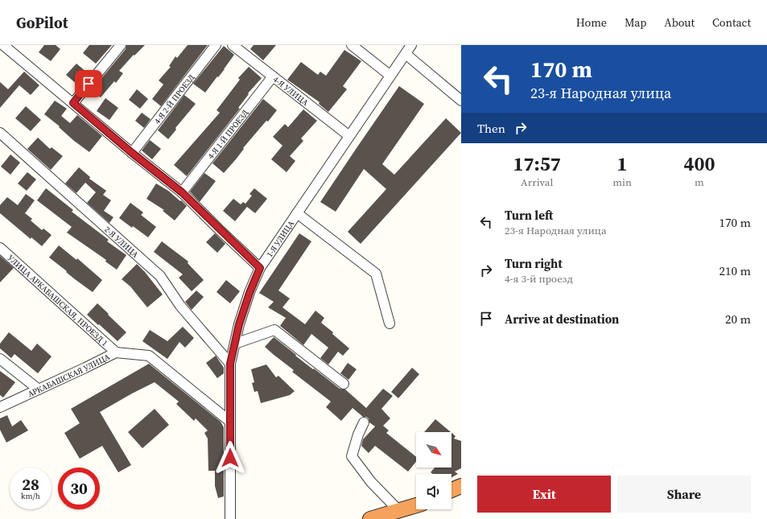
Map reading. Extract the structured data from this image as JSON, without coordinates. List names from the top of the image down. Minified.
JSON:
{"streets":{"street":["4-Я УЛИЦА","4-Я 2-Й ПРОЕЗД","4-Я 1-Й ПРОЕЗД","1-Я УЛИЦА","2-Я УЛИЦА","УЛИЦА АРКАБАШСКАЯ, ПРОЕЗД 1","АРКАБАШСКАЯ УЛИЦА"]},"crossings":[["4-Я УЛИЦА","4-Я 1-Й ПРОЕЗД"],["4-Я УЛИЦА","1-Я УЛИЦА"],["1-Я УЛИЦА","2-Я УЛИЦА"],["1-Я УЛИЦА","АРКАБАШСКАЯ УЛИЦА"],["УЛИЦА АРКАБАШСКАЯ, ПРОЕЗД 1","АРКАБАШСКАЯ УЛИЦА"]],"north":"bottom right","page":{"header":"GoPilot","nav":["Home","Map","About","Contact"],"turn":["170 m","23-я Народная улица"],"then":"Then","eta":["17:57","Arrival","1","min","400","m"],"list":[{"name":"Turn left","note":"23-я Народная улица","value":"170 m"},{"name":"Turn right","note":"4-я 3-й проезд","value":"210 m"},{"name":"Arrive at destination","value":"20 m"}],"speed":"28 km/h","limit":"30","buttons":["Exit","Share"]}}
